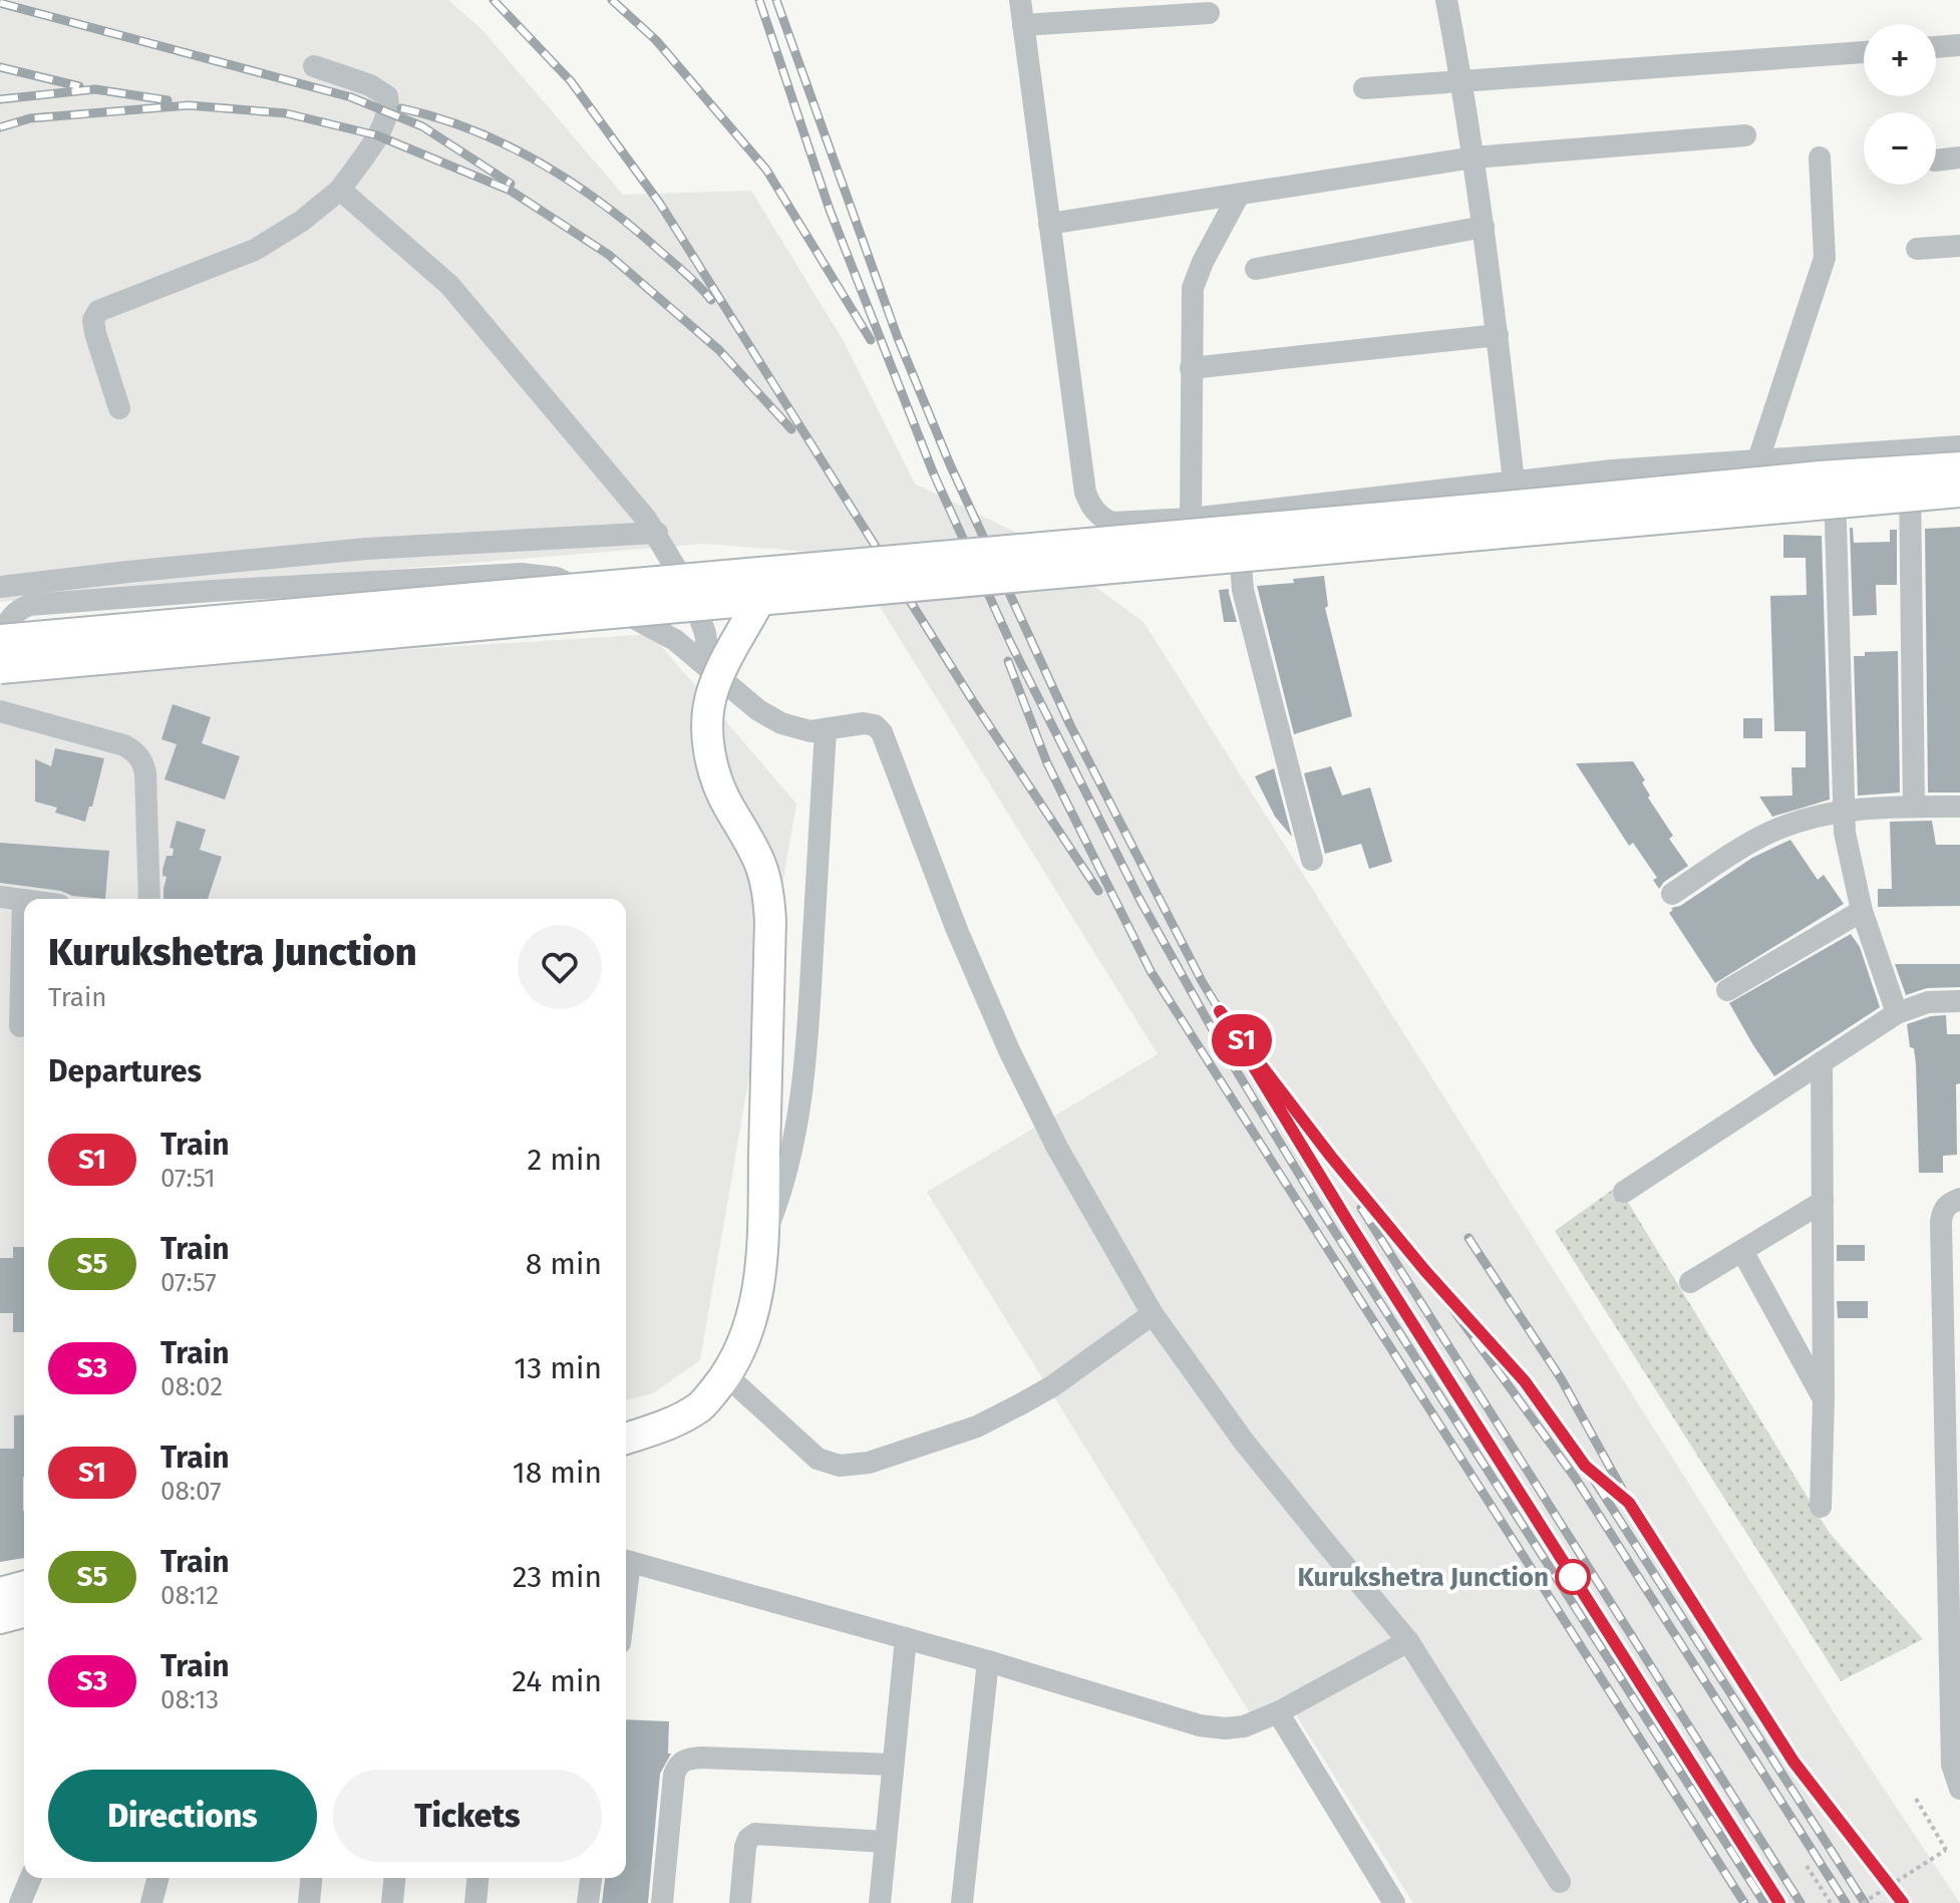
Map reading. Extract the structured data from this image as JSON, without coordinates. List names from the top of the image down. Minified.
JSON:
{"places":["Kurukshetra Junction"],"page":{"on_map":"S1","map_buttons":["+","−"],"heading":[["Kurukshetra Junction","Train"],"Departures"],"list":[{"mark":"S1","name":"Train","note":"07:51","value":"2 min"},{"mark":"S5","name":"Train","note":"07:57","value":"8 min"},{"mark":"S3","name":"Train","note":"08:02","value":"13 min"},{"mark":"S1","name":"Train","note":"08:07","value":"18 min"},{"mark":"S5","name":"Train","note":"08:12","value":"23 min"},{"mark":"S3","name":"Train","note":"08:13","value":"24 min"}],"buttons":["Directions","Tickets"]}}
